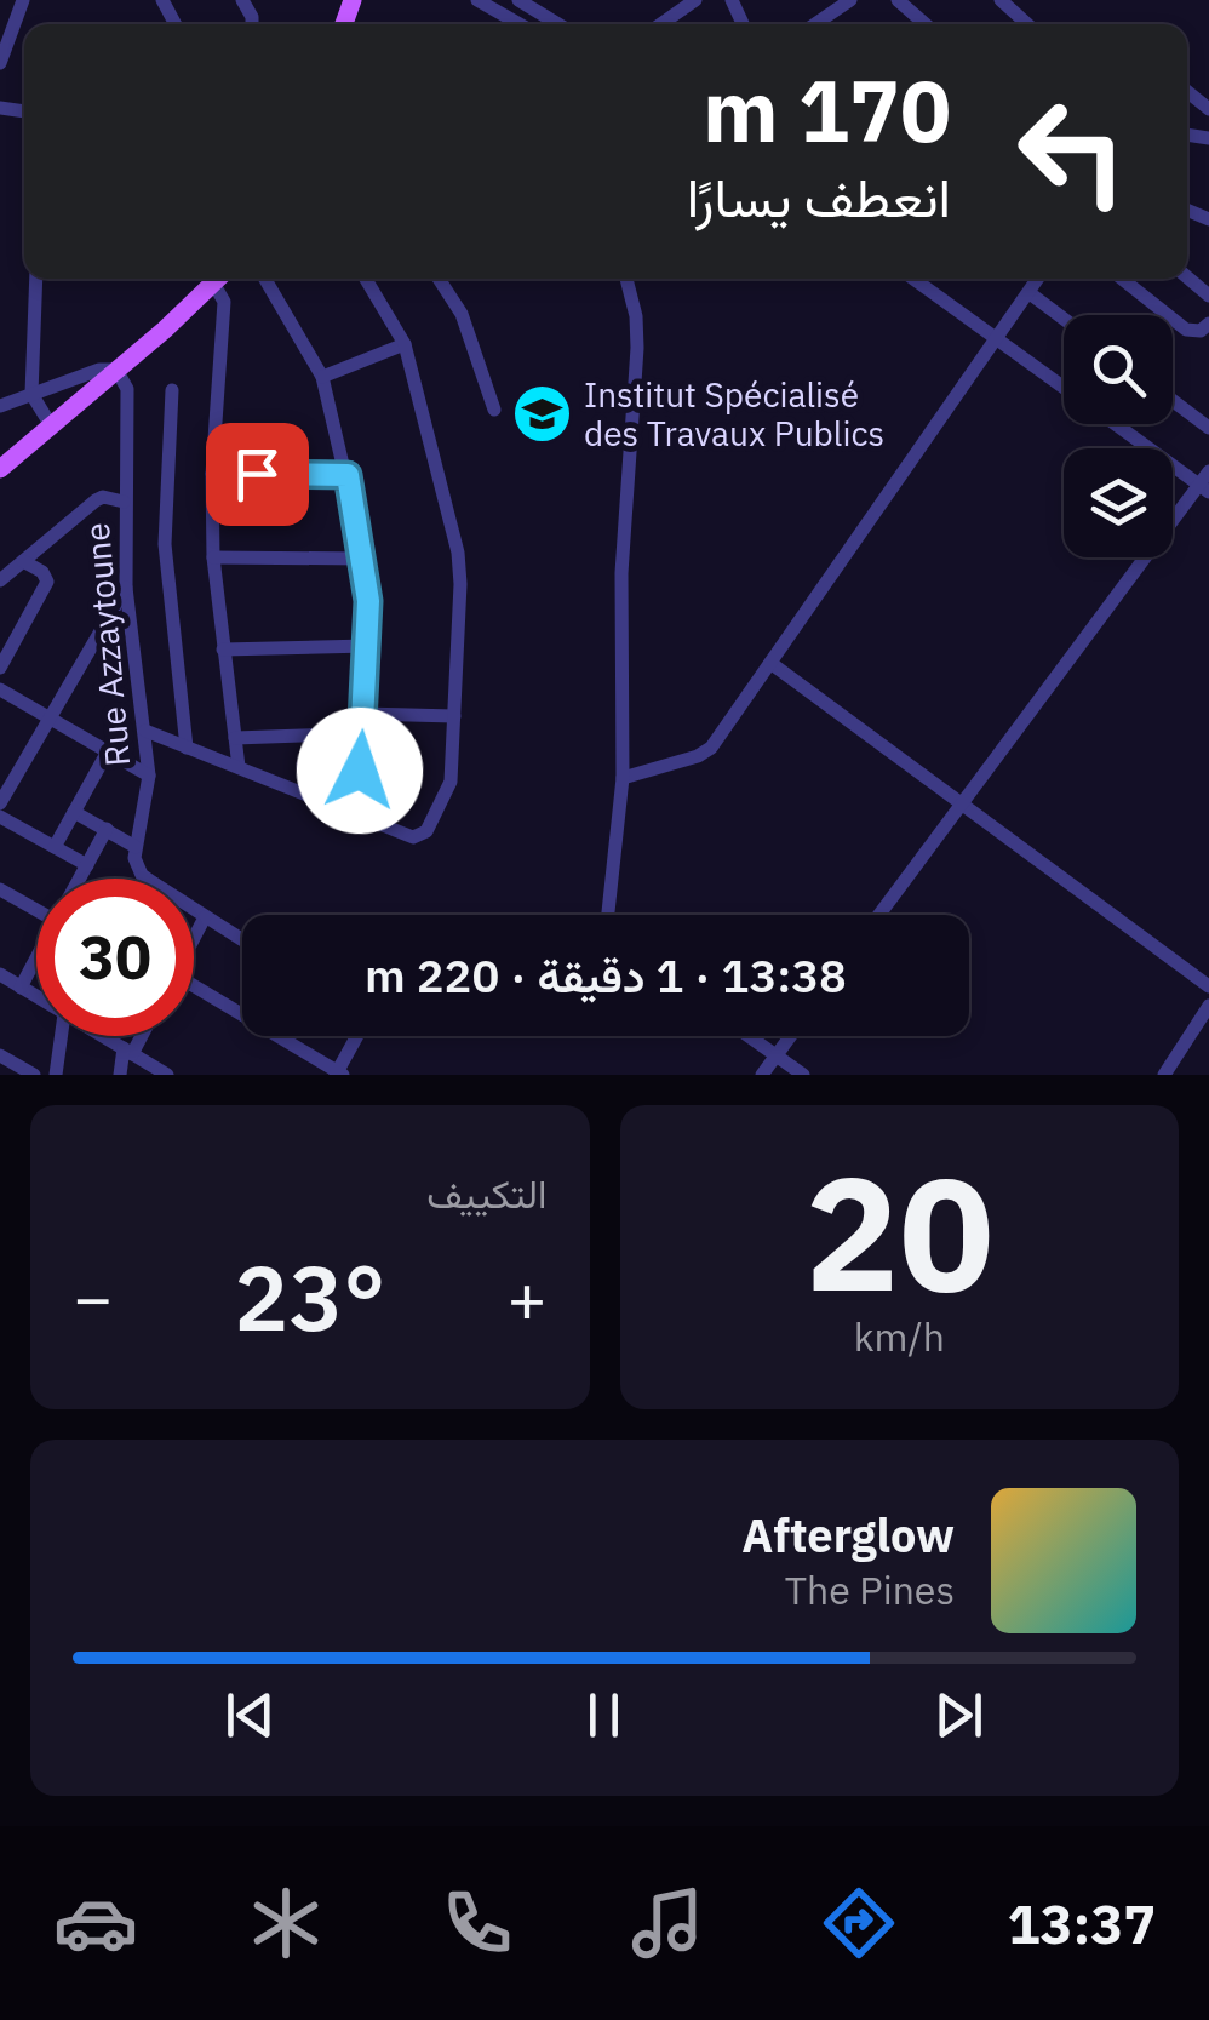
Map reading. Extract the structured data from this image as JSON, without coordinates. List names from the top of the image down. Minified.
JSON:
{"streets":{"street":["Rue Azzaytoune"]},"places":{"school or university":["Institut Spécialisé des Travaux Publics"]},"page":{"turn":["170 m","انعطف يسارًا"],"limit":"30","trip":"13:38 · 1 دقيقة · 220 m","tile":[["20","km/h"],"التكييف"],"heat":["−","23°","+"],"song":["Afterglow","The Pines"],"tabs":"13:37"}}
